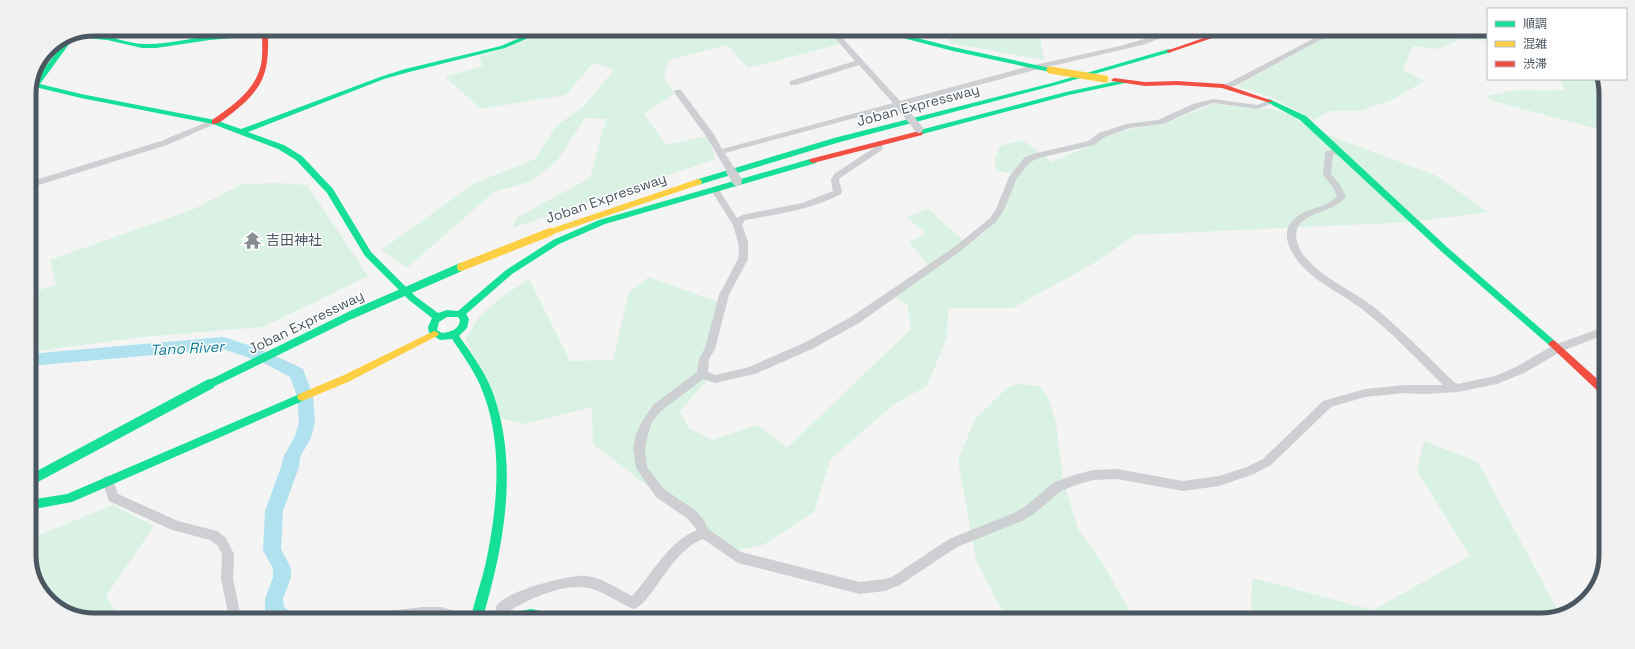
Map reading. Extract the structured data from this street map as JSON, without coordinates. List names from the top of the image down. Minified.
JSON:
{"streets":{"main road":["Joban Expressway"]},"water":["Tano River"],"places":{"temple":["吉田神社"]},"legend":["順調","混雑","渋滞"]}
